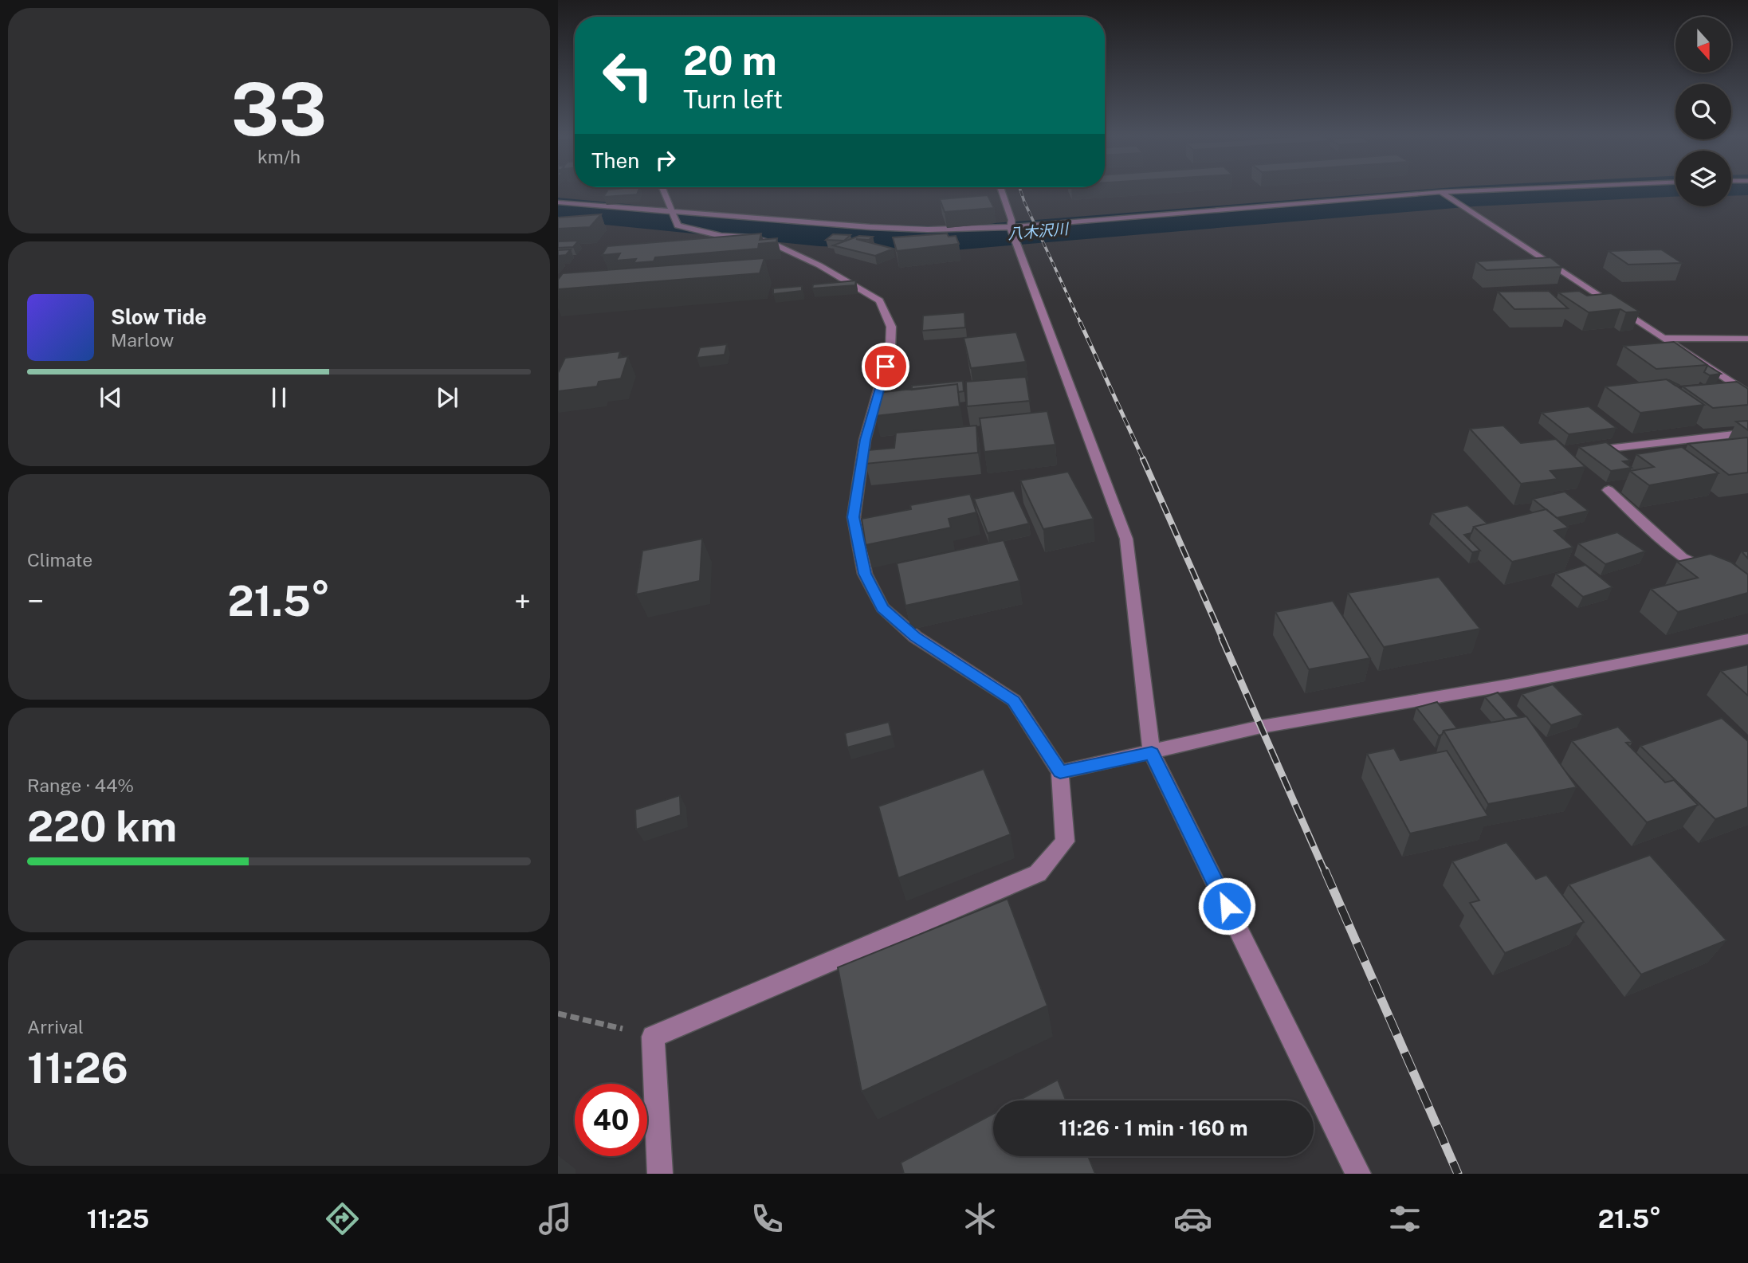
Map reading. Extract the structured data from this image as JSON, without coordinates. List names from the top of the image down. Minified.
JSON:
{"water":["八木沢川"],"north":"bottom","page":{"tile":[["33","km/h"],"Climate",["Range · 44%","220 km"],["Arrival","11:26"]],"turn":["20 m","Turn left"],"then":"Then","song":["Slow Tide","Marlow"],"heat":["−","21.5°","+"],"limit":"40","trip":"11:26 · 1 min · 160 m","tabs":["11:25","21.5°"]}}
